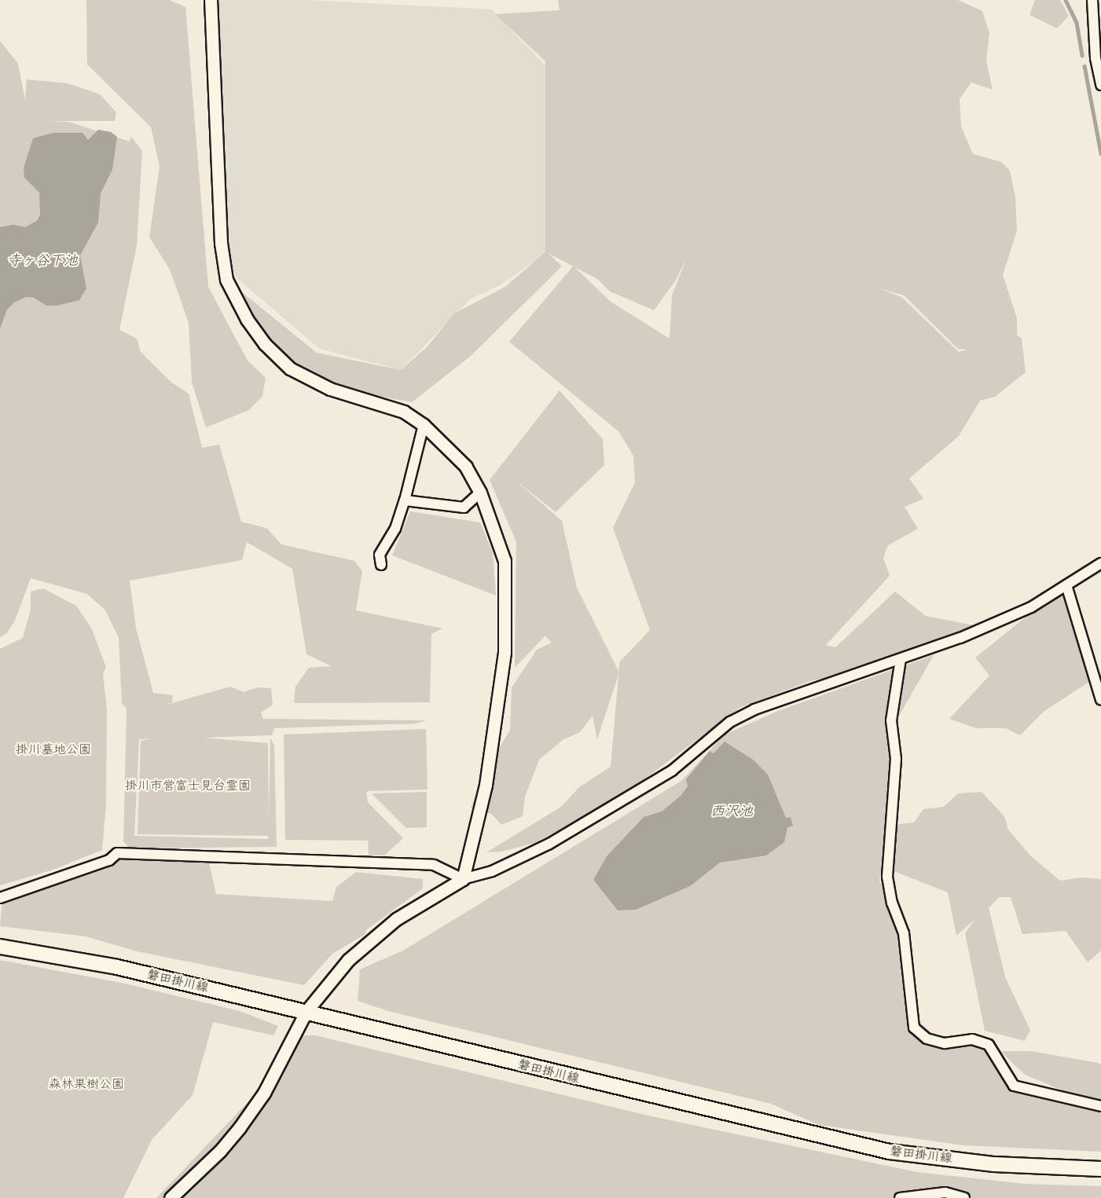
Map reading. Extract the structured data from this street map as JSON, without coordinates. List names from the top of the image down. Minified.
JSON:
{"streets":{"main road":["磐田掛川線"]},"water":["寺ヶ谷下池","西沢池"],"parks":["掛川墓地公園","掛川市営富士見台霊園","森林果樹公園"]}
